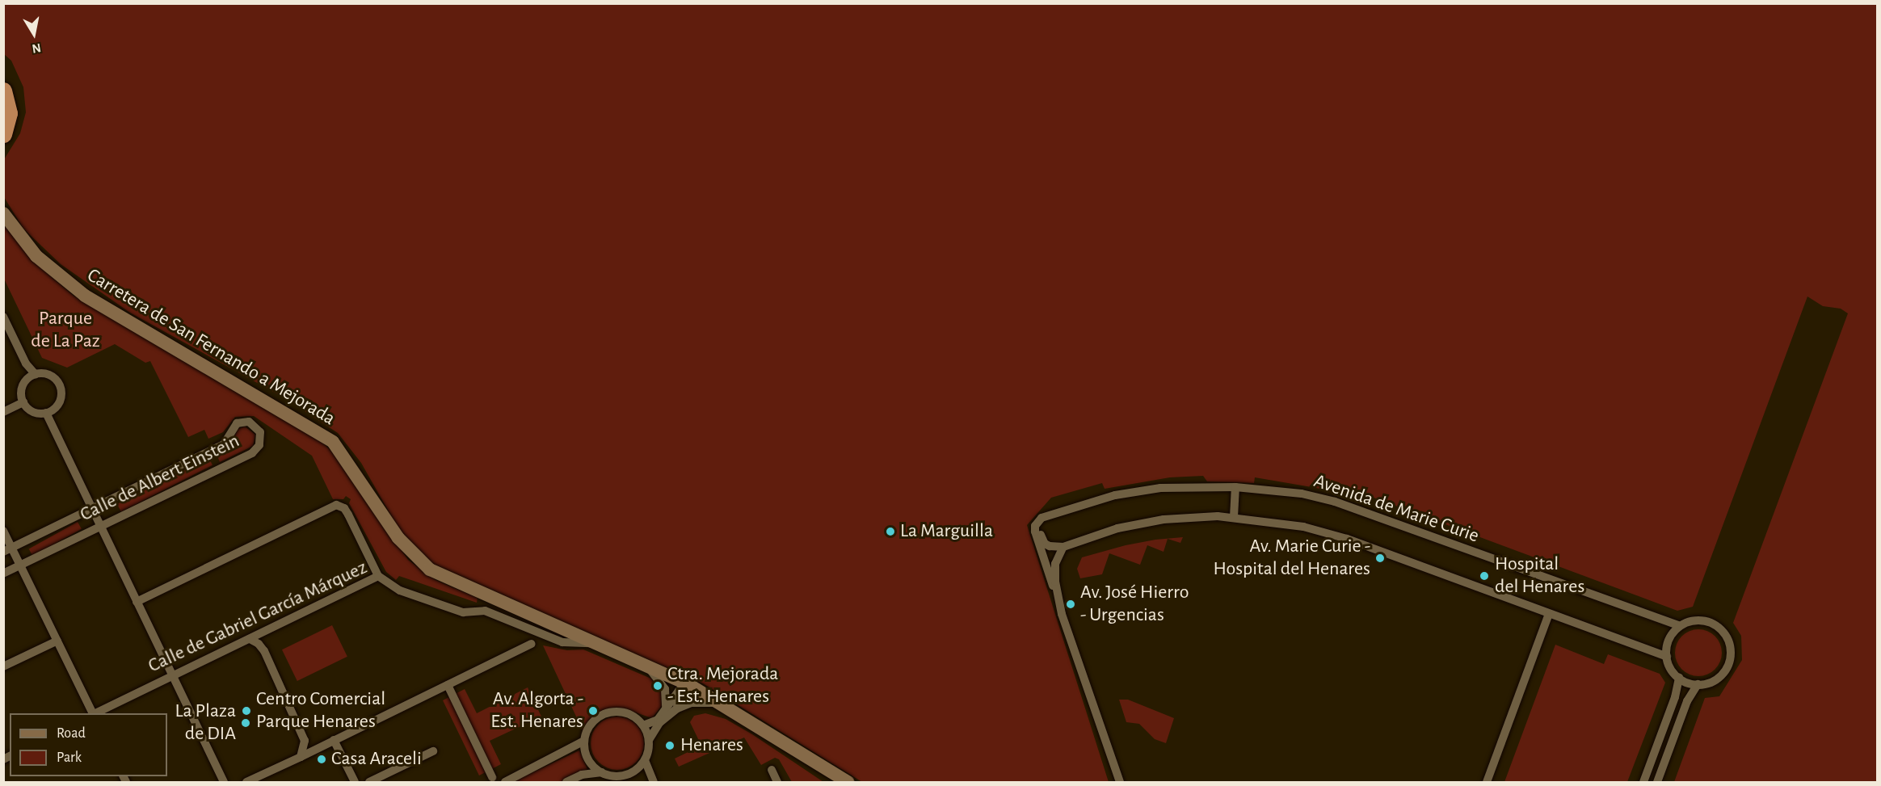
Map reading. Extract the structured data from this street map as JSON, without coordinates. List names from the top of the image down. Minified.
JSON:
{"streets":{"street":["Carretera de San Fernando a Mejorada","Calle de Albert Einstein","Avenida de Marie Curie","Calle de Gabriel García Márquez"]},"crossings":[["Carretera de San Fernando a Mejorada","Calle de Gabriel García Márquez"]],"parks":["Parque de La Paz"],"places":["La Marguilla","Av. Marie Curie - Hospital del Henares","Hospital del Henares","Av. José Hierro - Urgencias","Ctra. Mejorada - Est. Henares","Centro Comercial Parque Henares","Av. Algorta - Est. Henares","La Plaza de DIA","Henares","Casa Araceli"],"legend":["Road","Park"],"north":"bottom"}
